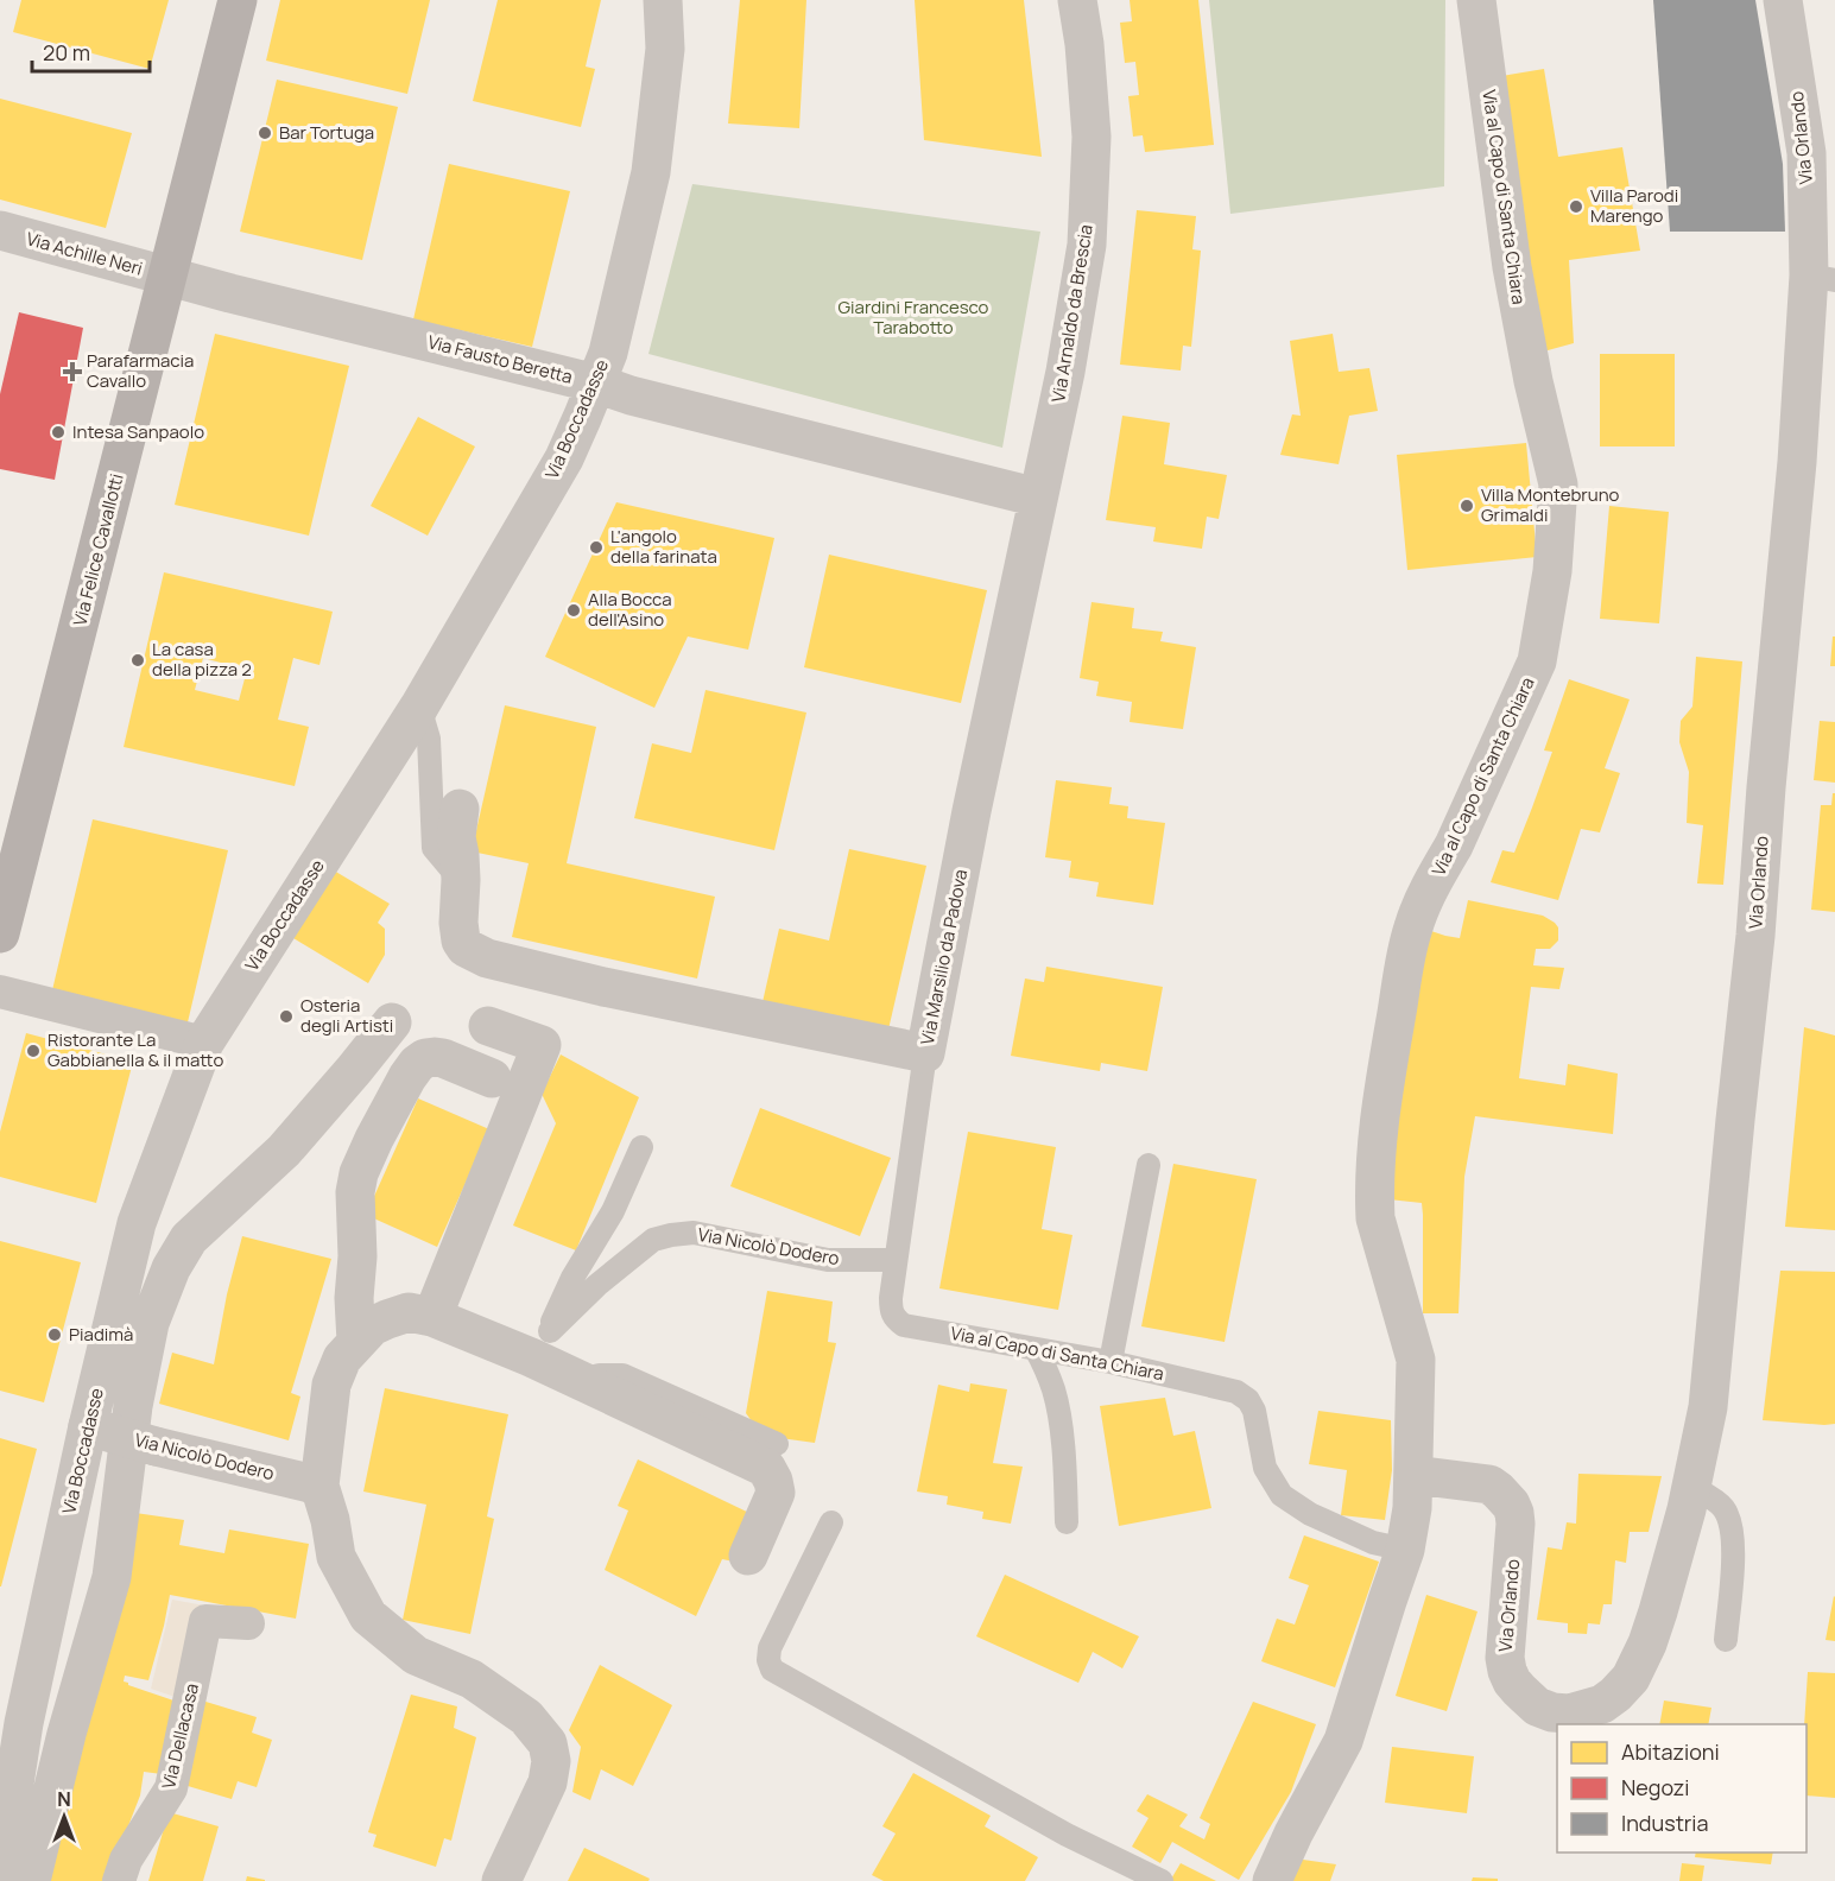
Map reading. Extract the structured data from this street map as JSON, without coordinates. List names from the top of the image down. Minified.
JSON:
{"streets":{"main road":["Via Felice Cavallotti"],"street":["Via Orlando","Via al Capo di Santa Chiara","Via Achille Neri","Via Arnaldo da Brescia","Via Fausto Beretta","Via Boccadasse","Via Marsilio da Padova","Via Nicolò Dodero","Via Dellacasa"]},"crossings":[["Via Orlando","Via al Capo di Santa Chiara"],["Via al Capo di Santa Chiara","Via Marsilio da Padova"],["Via al Capo di Santa Chiara","Via Nicolò Dodero"],["Via Achille Neri","Via Fausto Beretta"],["Via Achille Neri","Via Felice Cavallotti"],["Via Arnaldo da Brescia","Via Fausto Beretta"],["Via Arnaldo da Brescia","Via Marsilio da Padova"],["Via Fausto Beretta","Via Boccadasse"],["Via Fausto Beretta","Via Felice Cavallotti"],["Via Fausto Beretta","Via Marsilio da Padova"],["Via Boccadasse","Via Nicolò Dodero"]],"parks":["Giardini Francesco Tarabotto"],"places":{"other":["Bar Tortuga","Villa Parodi Marengo","Intesa Sanpaolo","Villa Montebruno Grimaldi","L'angolo della farinata","Alla Bocca dell'Asino","La casa della pizza 2","Osteria degli Artisti","Ristorante La Gabbianella & il matto","Piadimà"],"health":["Parafarmacia Cavallo"]},"legend":["Abitazioni","Negozi","Industria"],"scale_bar":"20 m","north":"top"}
